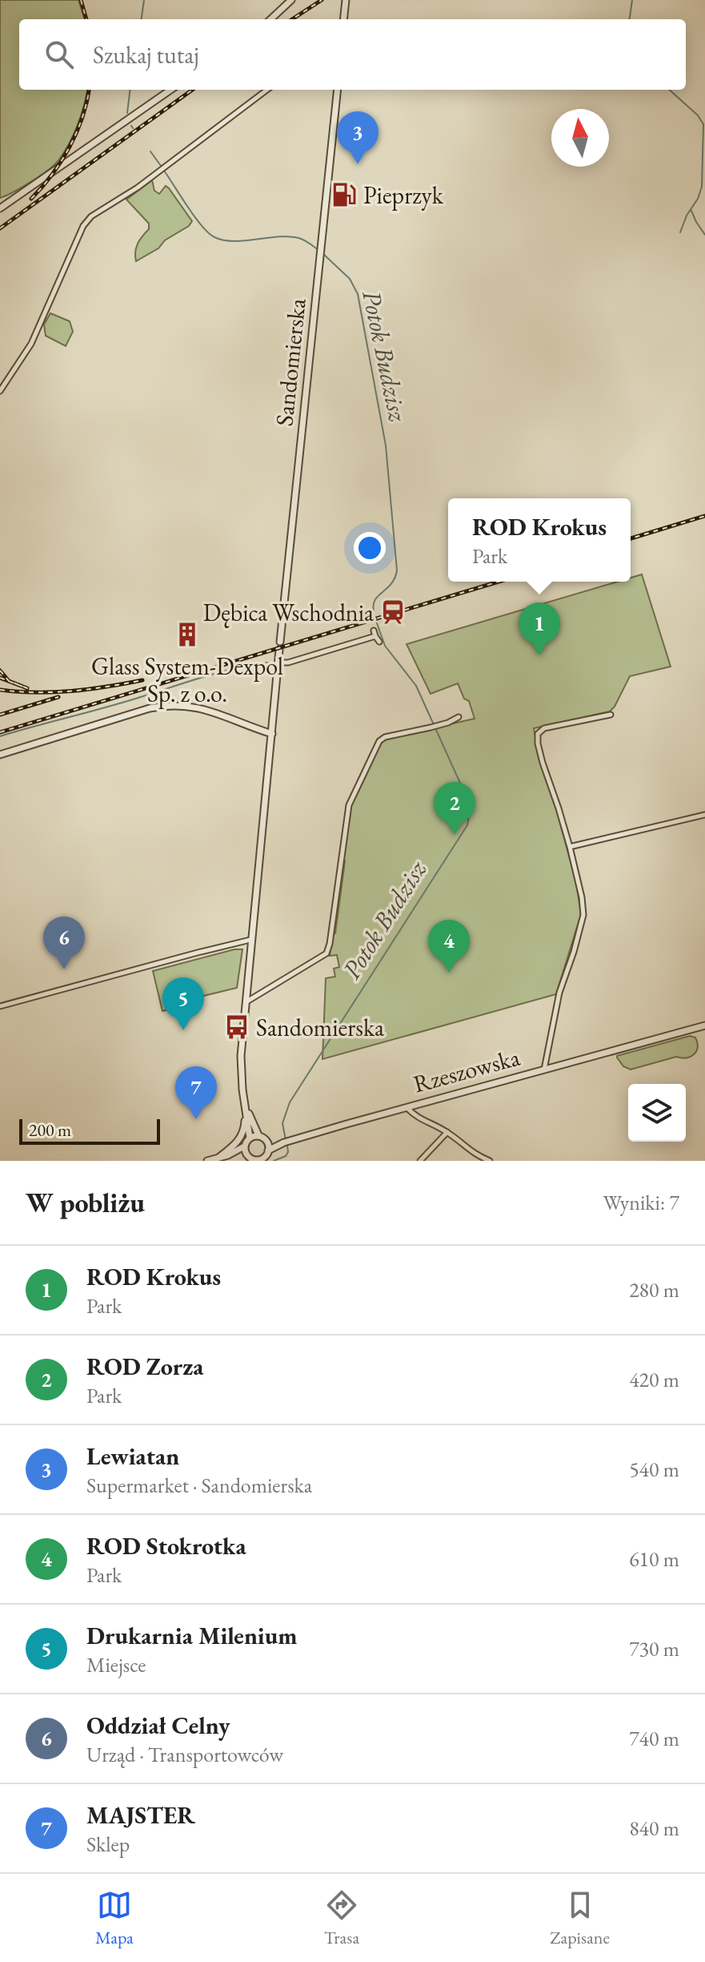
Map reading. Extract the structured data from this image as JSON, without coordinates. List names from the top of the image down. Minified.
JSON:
{"streets":{"street":["Sandomierska","Rzeszowska"]},"water":["Potok Budzisz"],"places":{"fuel station":["Pieprzyk"],"station":["Dębica Wschodnia"],"building":["Glass System-Dexpol Sp. z o.o."],"bus stop":["Sandomierska"]},"scale_bar":"200 m","north":"top","page":{"search":"Szukaj tutaj","pins":["3","1","2","6","4","5","7"],"popup":["ROD Krokus","Park"],"scale":"200 m","heading":["W pobliżu","Wyniki: 7"],"list":[{"mark":"1","name":"ROD Krokus","note":"Park","value":"280 m"},{"mark":"2","name":"ROD Zorza","note":"Park","value":"420 m"},{"mark":"3","name":"Lewiatan","note":"Supermarket · Sandomierska","value":"540 m"},{"mark":"4","name":"ROD Stokrotka","note":"Park","value":"610 m"},{"mark":"5","name":"Drukarnia Milenium","note":"Miejsce","value":"730 m"},{"mark":"6","name":"Oddział Celny","note":"Urząd · Transportowców","value":"740 m"},{"mark":"7","name":"MAJSTER","note":"Sklep","value":"840 m"}],"nav":["Mapa","Trasa","Zapisane"]}}
